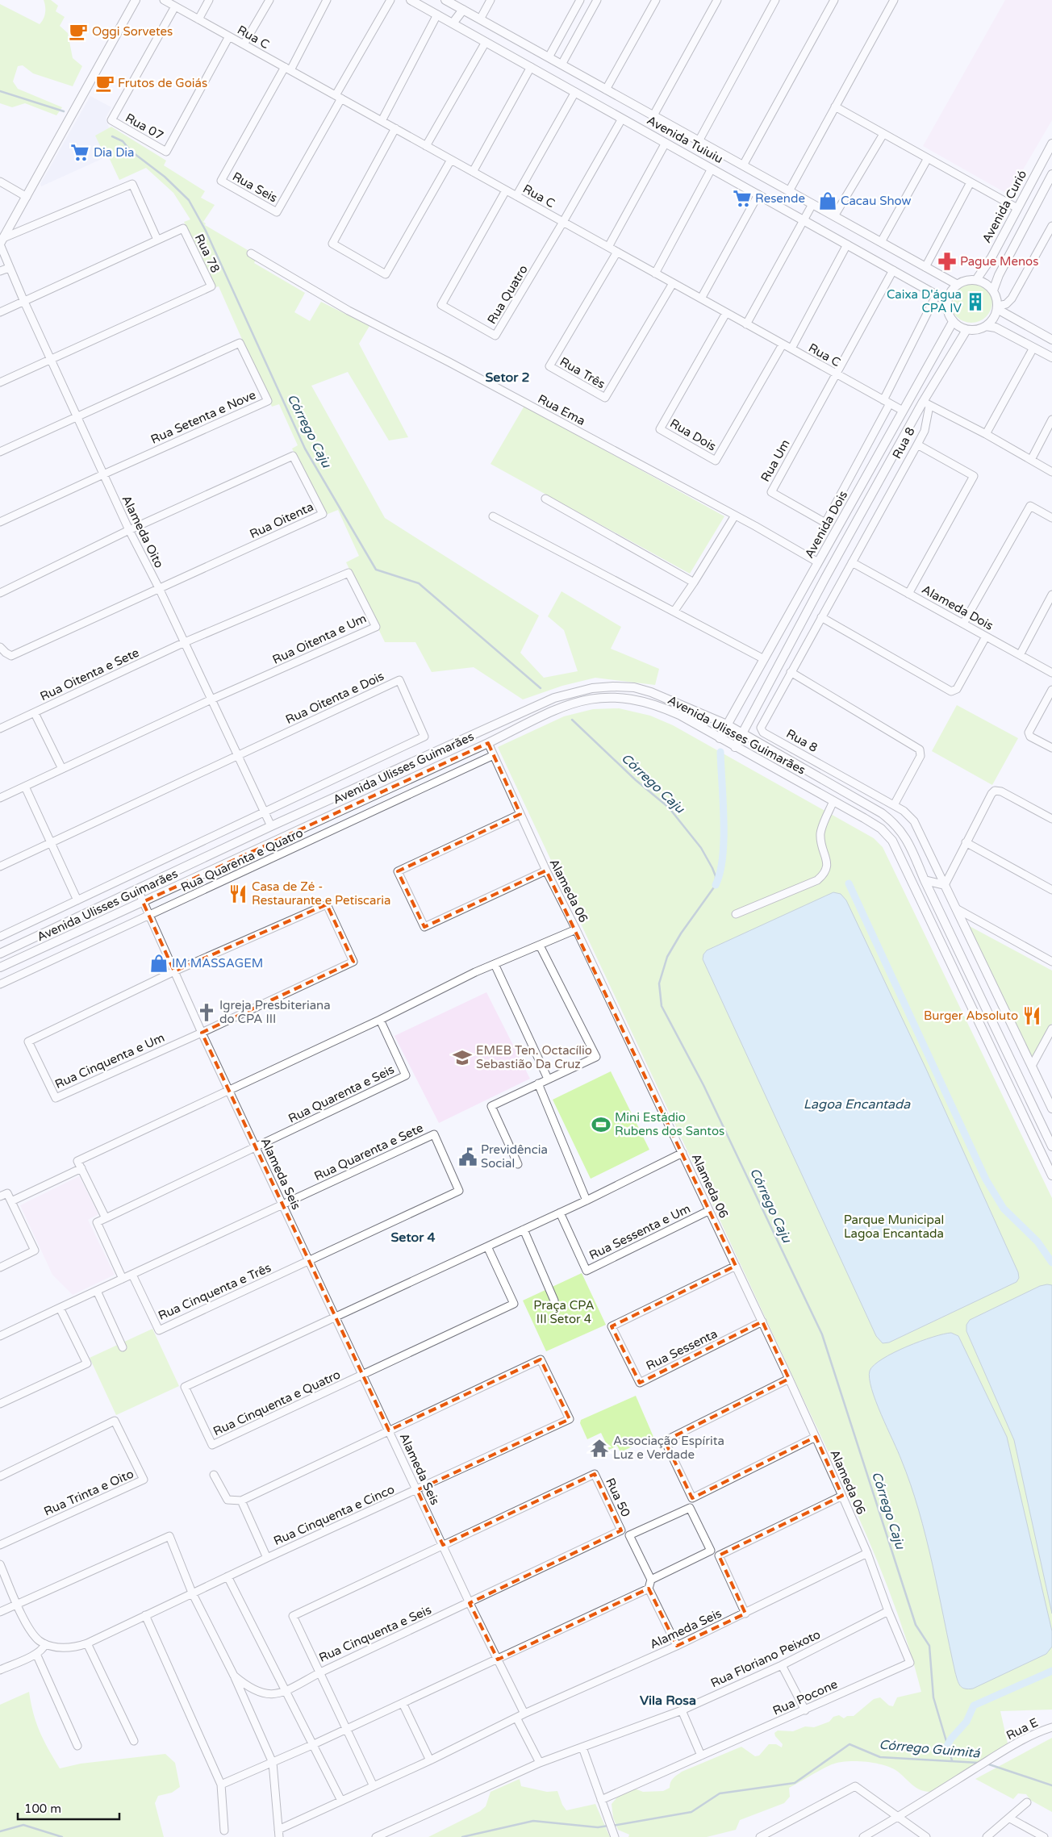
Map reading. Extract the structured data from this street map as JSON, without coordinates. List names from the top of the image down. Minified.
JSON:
{"streets":{"main road":["Avenida Tuiuiu","Avenida Curió","Rua 8","Avenida Dois","Avenida Ulisses Guimarães"],"street":["Rua C","Rua 07","Rua Seis","Rua 78","Rua Quatro","Rua Três","Rua Ema","Rua Setenta e Nove","Rua Dois","Rua Um","Rua Oitenta","Alameda Oito","Alameda Dois","Rua Oitenta e Um","Rua Oitenta e Sete","Rua Oitenta e Dois","Rua Quarenta e Quatro","Alameda 06","Rua Cinquenta e Um","Rua Quarenta e Seis","Rua Quarenta e Sete","Alameda Seis","Rua Sessenta e Um","Rua Cinquenta e Três","Rua Sessenta","Rua Cinquenta e Quatro","Rua Trinta e Oito","Rua 50","Rua Cinquenta e Cinco","Rua Cinquenta e Seis","Rua Floriano Peixoto","Rua Pocone","Rua E"]},"crossings":[["Rua C","Rua 07"],["Rua C","Rua Seis"],["Rua C","Rua Quatro"],["Rua C","Rua Três"],["Rua C","Rua Dois"],["Rua C","Rua Um"],["Rua C","Avenida Dois"],["Avenida Tuiuiu","Avenida Curió"],["Avenida Tuiuiu","Avenida Dois"],["Avenida Curió","Avenida Dois"],["Rua 78","Alameda Oito"],["Rua Ema","Avenida Dois"],["Rua Setenta e Nove","Alameda Oito"],["Rua 8","Avenida Dois"],["Rua 8","Alameda Dois"],["Rua Oitenta","Alameda Oito"],["Avenida Dois","Avenida Ulisses Guimarães"],["Alameda Oito","Rua Oitenta e Um"],["Alameda Oito","Rua Oitenta e Sete"],["Alameda Oito","Rua Oitenta e Dois"],["Alameda Oito","Avenida Ulisses Guimarães"],["Rua Oitenta e Um","Rua Oitenta e Sete"],["Avenida Ulisses Guimarães","Alameda 06"],["Avenida Ulisses Guimarães","Alameda Seis"],["Rua Quarenta e Quatro","Alameda 06"],["Rua Quarenta e Quatro","Alameda Seis"],["Alameda 06","Alameda Seis"],["Alameda 06","Rua Sessenta e Um"],["Alameda 06","Rua Sessenta"],["Alameda 06","Rua Pocone"],["Rua Cinquenta e Um","Alameda Seis"],["Rua Quarenta e Seis","Alameda Seis"],["Rua Quarenta e Sete","Alameda Seis"],["Rua Quarenta e Sete","Rua Cinquenta e Três"],["Alameda Seis","Rua Cinquenta e Três"],["Alameda Seis","Rua Cinquenta e Quatro"],["Alameda Seis","Rua 50"],["Alameda Seis","Rua Cinquenta e Cinco"],["Alameda Seis","Rua Cinquenta e Seis"],["Alameda Seis","Rua Pocone"],["Rua 50","Rua Cinquenta e Seis"],["Rua Floriano Peixoto","Rua Pocone"]],"districts":["Setor 2","Setor 4","Vila Rosa"],"water":["Córrego Caju","Lagoa Encantada","Córrego Guimitá"],"parks":["Parque Municipal Lagoa Encantada","Praça CPA III Setor 4"],"places":{"cafe":["Oggi Sorvetes","Frutos de Goiás"],"supermarket":["Dia Dia","Resende"],"shop":["Cacau Show","IM MASSAGEM"],"pharmacy":["Pague Menos"],"building":["Caixa D'água CPA IV"],"restaurant":["Casa de Zé - Restaurante e Petiscaria","Burger Absoluto"],"church":["Igreja Presbiteriana do CPA III"],"school or university":["EMEB Ten. Octacílio Sebastião Da Cruz"],"sports":["Mini Estádio Rubens dos Santos"],"public building":["Previdência Social"],"temple":["Associação Espírita Luz e Verdade"]},"scale_bar":"100 m"}
